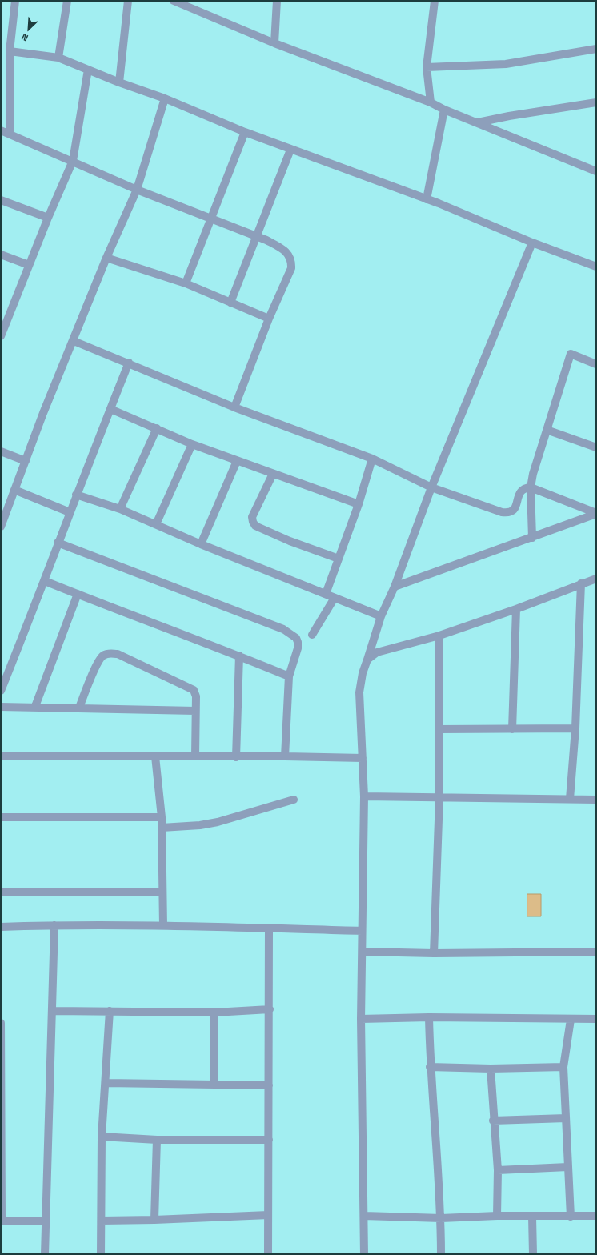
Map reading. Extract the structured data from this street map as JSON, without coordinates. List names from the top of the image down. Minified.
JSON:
{"north":"bottom left"}
